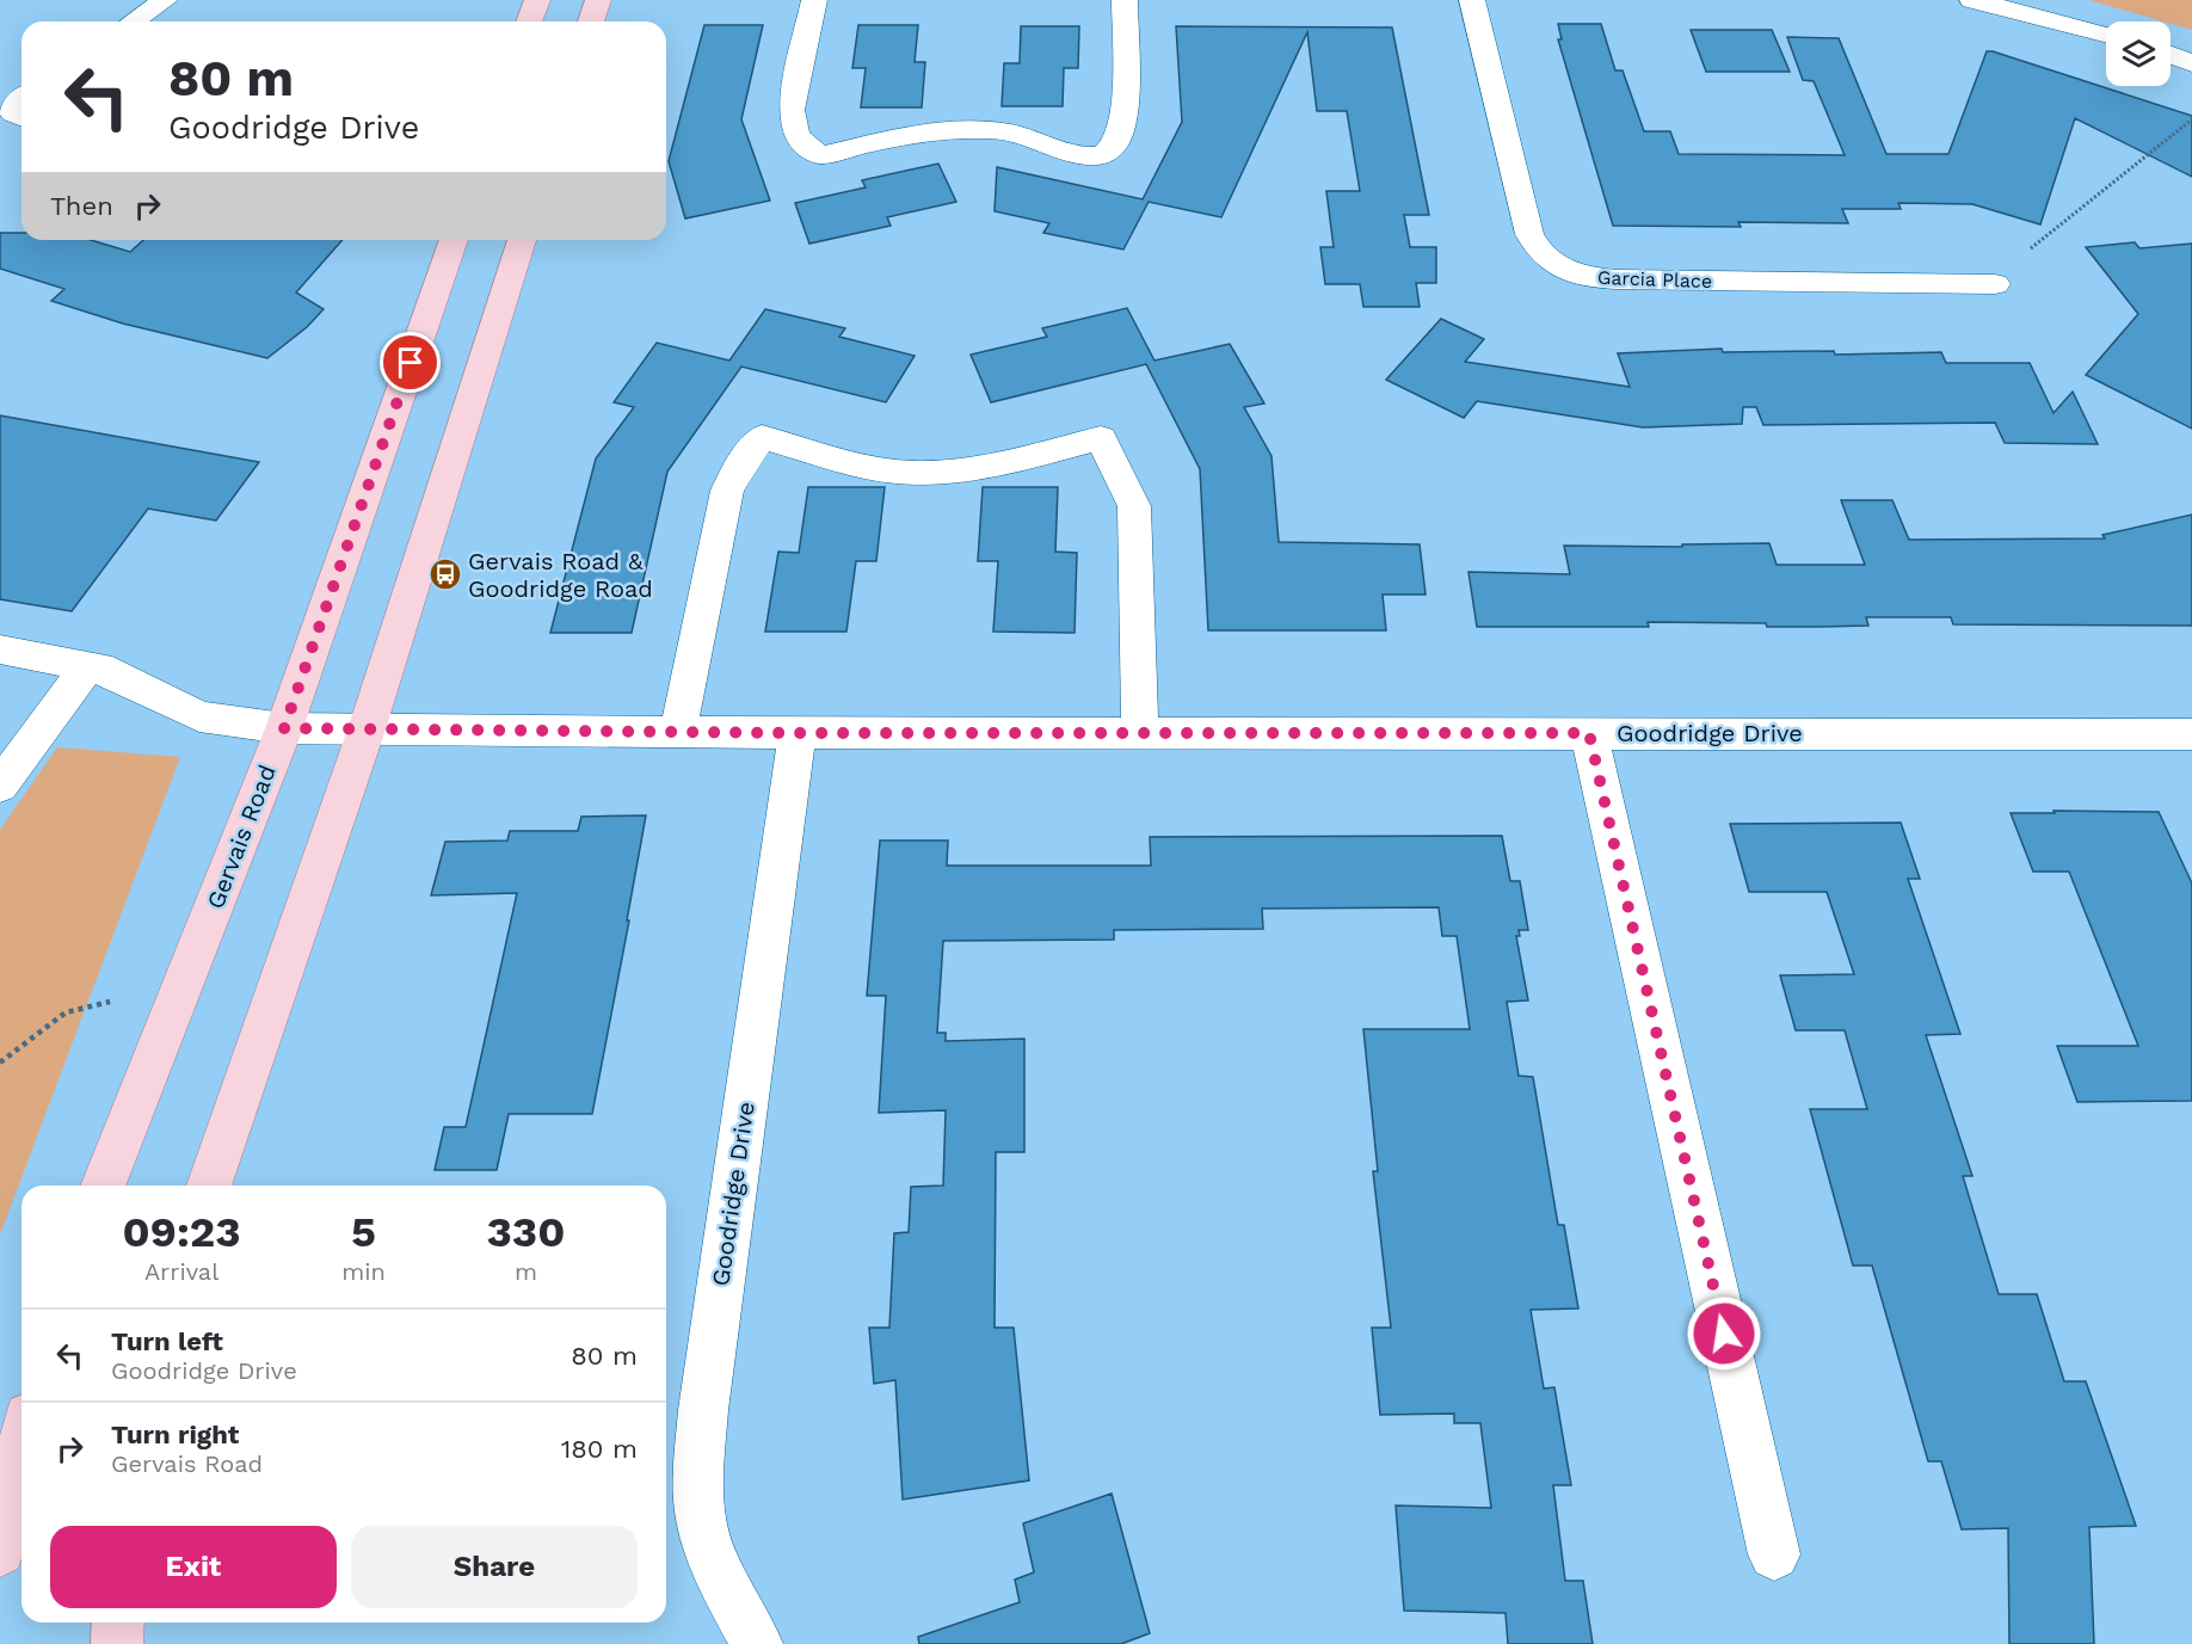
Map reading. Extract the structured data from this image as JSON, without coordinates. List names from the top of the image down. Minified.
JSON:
{"streets":{"main road":["Gervais Road"],"street":["Garcia Place","Goodridge Drive"]},"crossings":[["Goodridge Drive","Gervais Road"]],"places":{"bus stop":["Gervais Road & Goodridge Road"]},"page":{"turn":["80 m","Goodridge Drive"],"then":"Then","eta":["09:23","Arrival","5","min","330","m"],"list":[{"name":"Turn left","note":"Goodridge Drive","value":"80 m"},{"name":"Turn right","note":"Gervais Road","value":"180 m"}],"buttons":["Exit","Share"]}}
